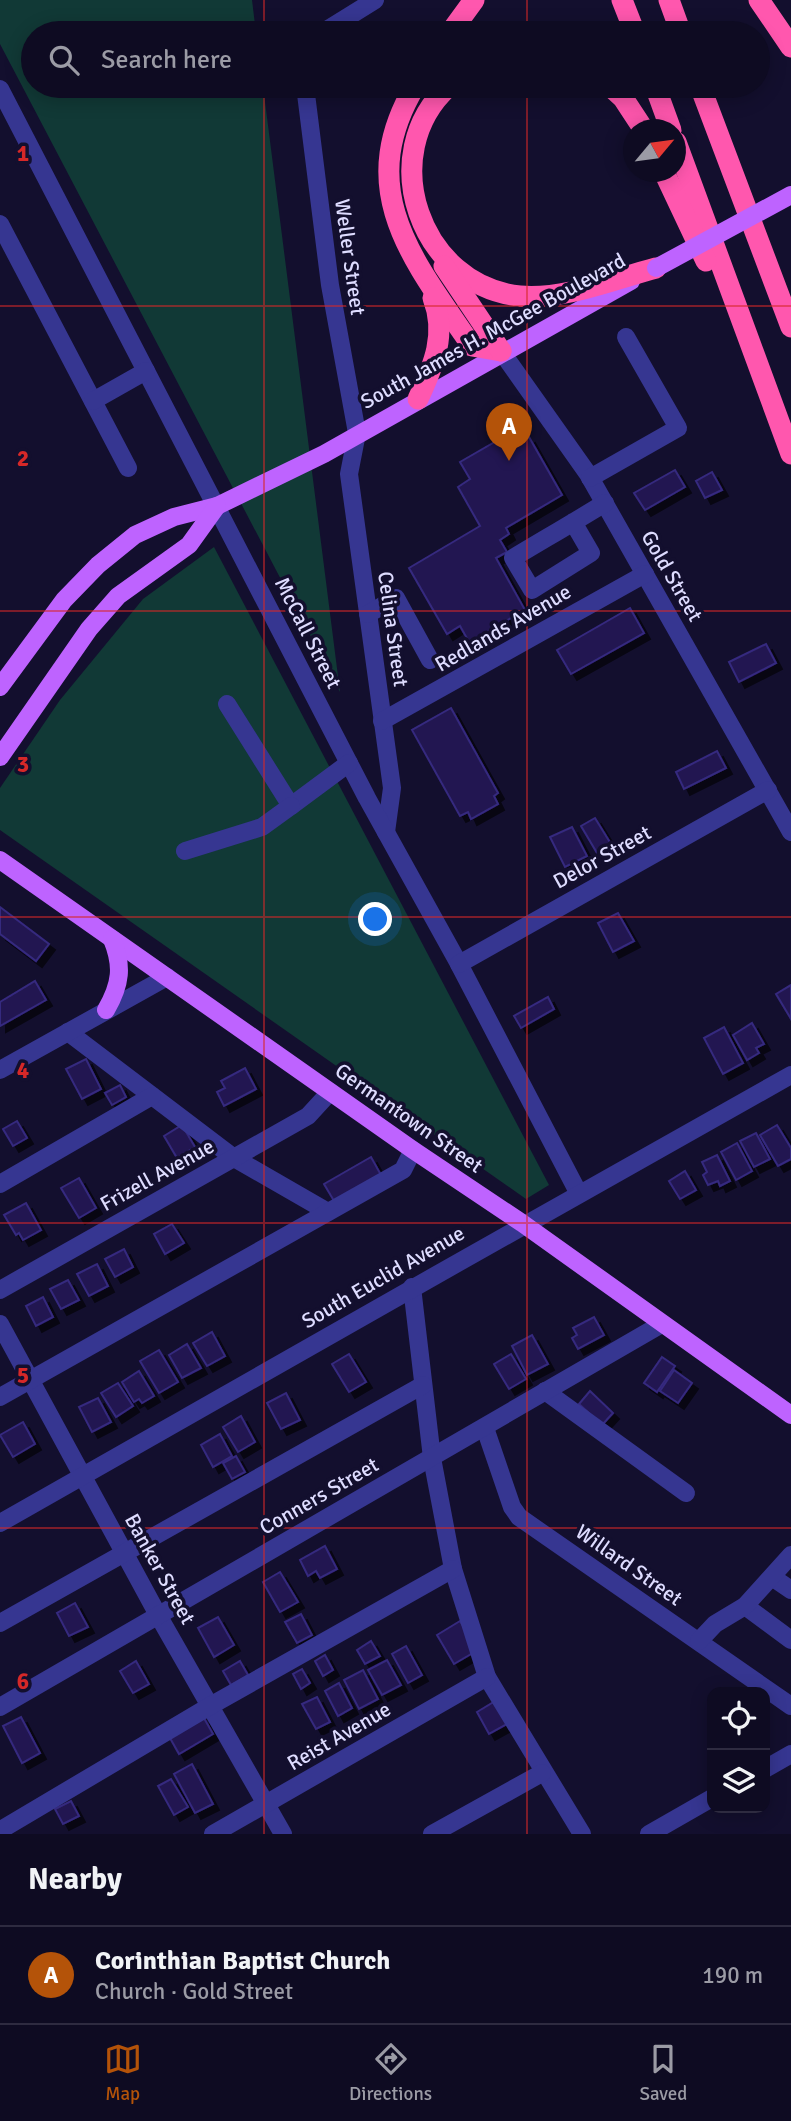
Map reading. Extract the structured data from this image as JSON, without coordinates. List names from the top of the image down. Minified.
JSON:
{"streets":{"main road":["South James H. McGee Boulevard","Germantown Street"],"street":["Weller Street","Gold Street","Redlands Avenue","Celina Street","McCall Street","Delor Street","Frizell Avenue","South Euclid Avenue","Conners Street","Willard Street","Banker Street","Reist Avenue"]},"crossings":[["Weller Street","South James H. McGee Boulevard"],["Weller Street","Celina Street"],["South James H. McGee Boulevard","Gold Street"],["South James H. McGee Boulevard","Celina Street"],["South James H. McGee Boulevard","McCall Street"],["Gold Street","Redlands Avenue"],["Gold Street","Delor Street"],["Redlands Avenue","Celina Street"],["Celina Street","McCall Street"],["McCall Street","Delor Street"],["McCall Street","South Euclid Avenue"],["Germantown Street","Frizell Avenue"],["Germantown Street","South Euclid Avenue"],["Germantown Street","Conners Street"],["South Euclid Avenue","Banker Street"],["Conners Street","Willard Street"],["Conners Street","Banker Street"],["Banker Street","Reist Avenue"]],"north":"top right","page":{"search":"Search here","pins":"A","heading":"Nearby","list":[{"mark":"A","name":"Corinthian Baptist Church","note":"Church · Gold Street","value":"190 m"}],"nav":["Map","Directions","Saved"]},"grid":{"rows":["1","2","3","4","5","6"]}}
